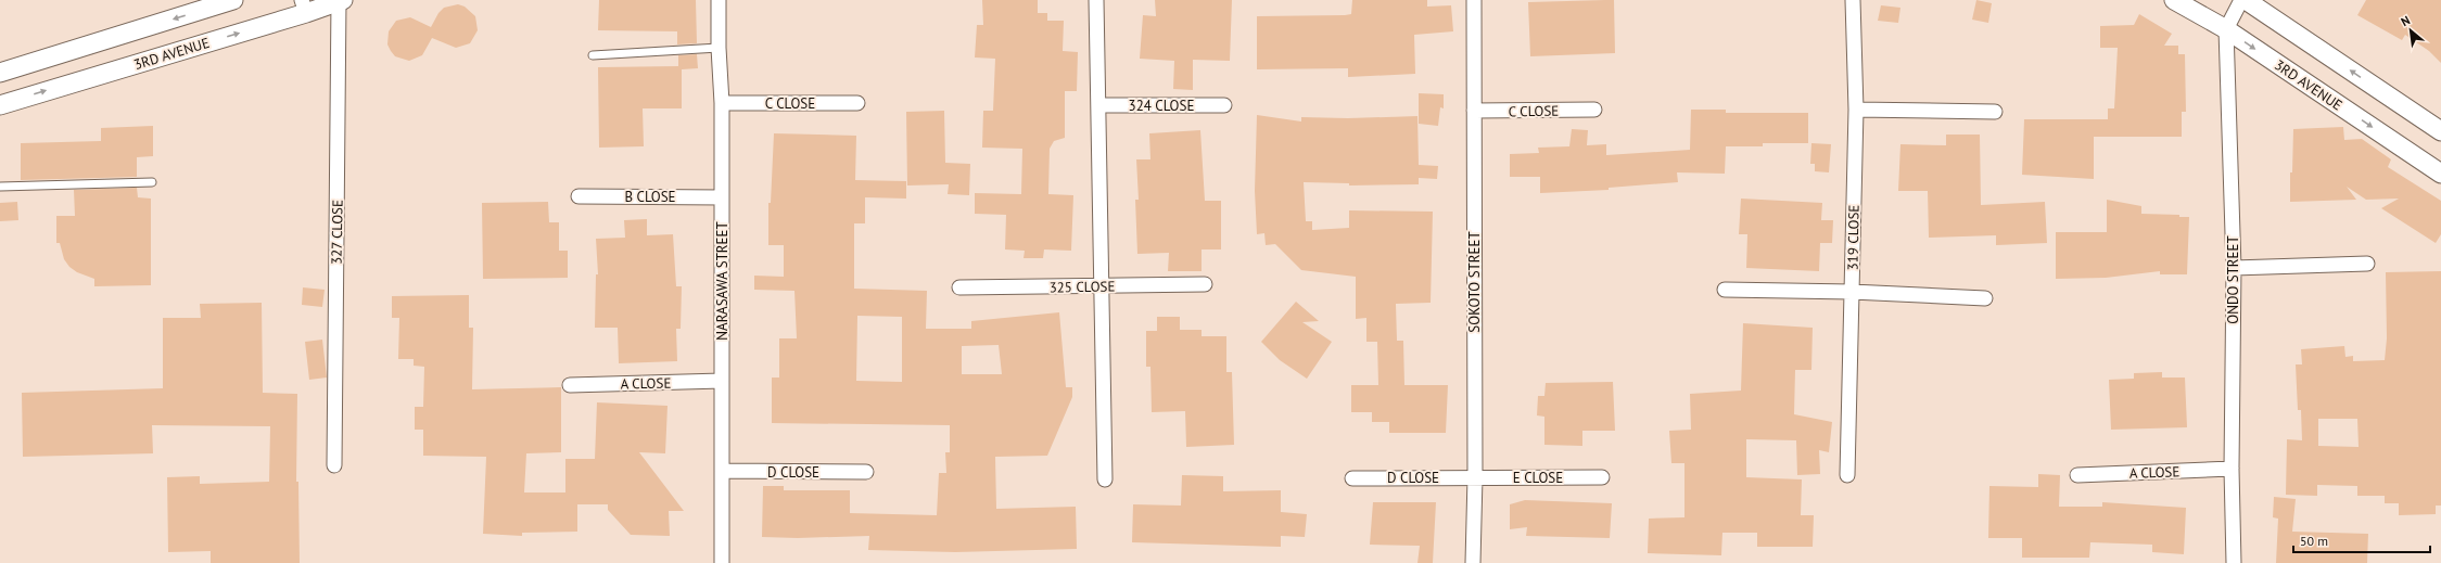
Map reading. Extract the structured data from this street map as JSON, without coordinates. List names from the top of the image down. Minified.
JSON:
{"streets":{"street":["3RD AVENUE","C CLOSE","324 CLOSE","B CLOSE","327 CLOSE","319 CLOSE","ONDO STREET","NARASAWA STREET","SOKOTO STREET","325 CLOSE","A CLOSE","D CLOSE","E CLOSE"]},"crossings":[["3RD AVENUE","327 CLOSE"],["3RD AVENUE","ONDO STREET"],["C CLOSE","NARASAWA STREET"],["C CLOSE","SOKOTO STREET"],["B CLOSE","NARASAWA STREET"],["ONDO STREET","A CLOSE"],["NARASAWA STREET","A CLOSE"],["NARASAWA STREET","D CLOSE"],["SOKOTO STREET","D CLOSE"],["SOKOTO STREET","E CLOSE"],["D CLOSE","E CLOSE"]],"scale_bar":"50 m","north":"top left"}
